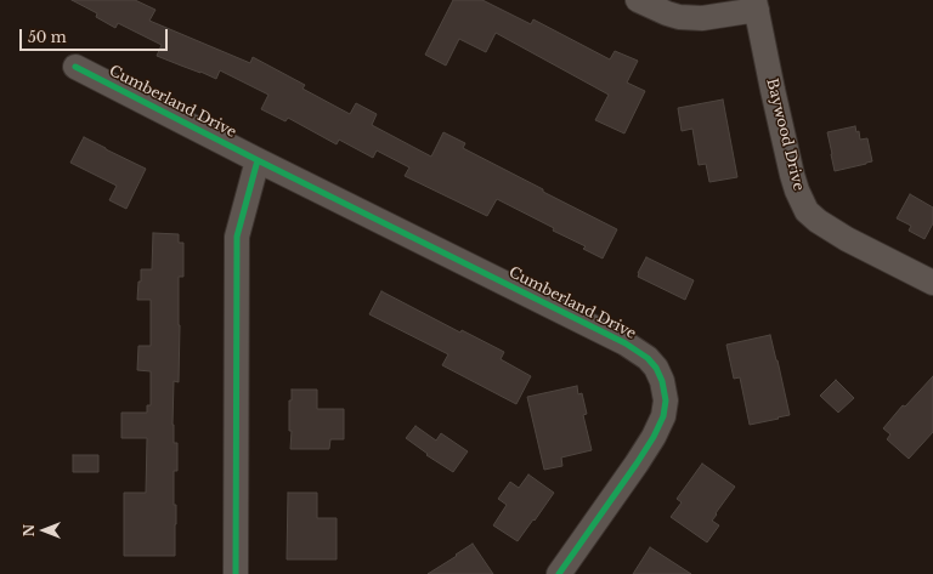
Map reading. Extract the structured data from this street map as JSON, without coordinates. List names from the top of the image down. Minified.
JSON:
{"streets":{"street":["Cumberland Drive","Baywood Drive"]},"scale_bar":"50 m","north":"left"}
